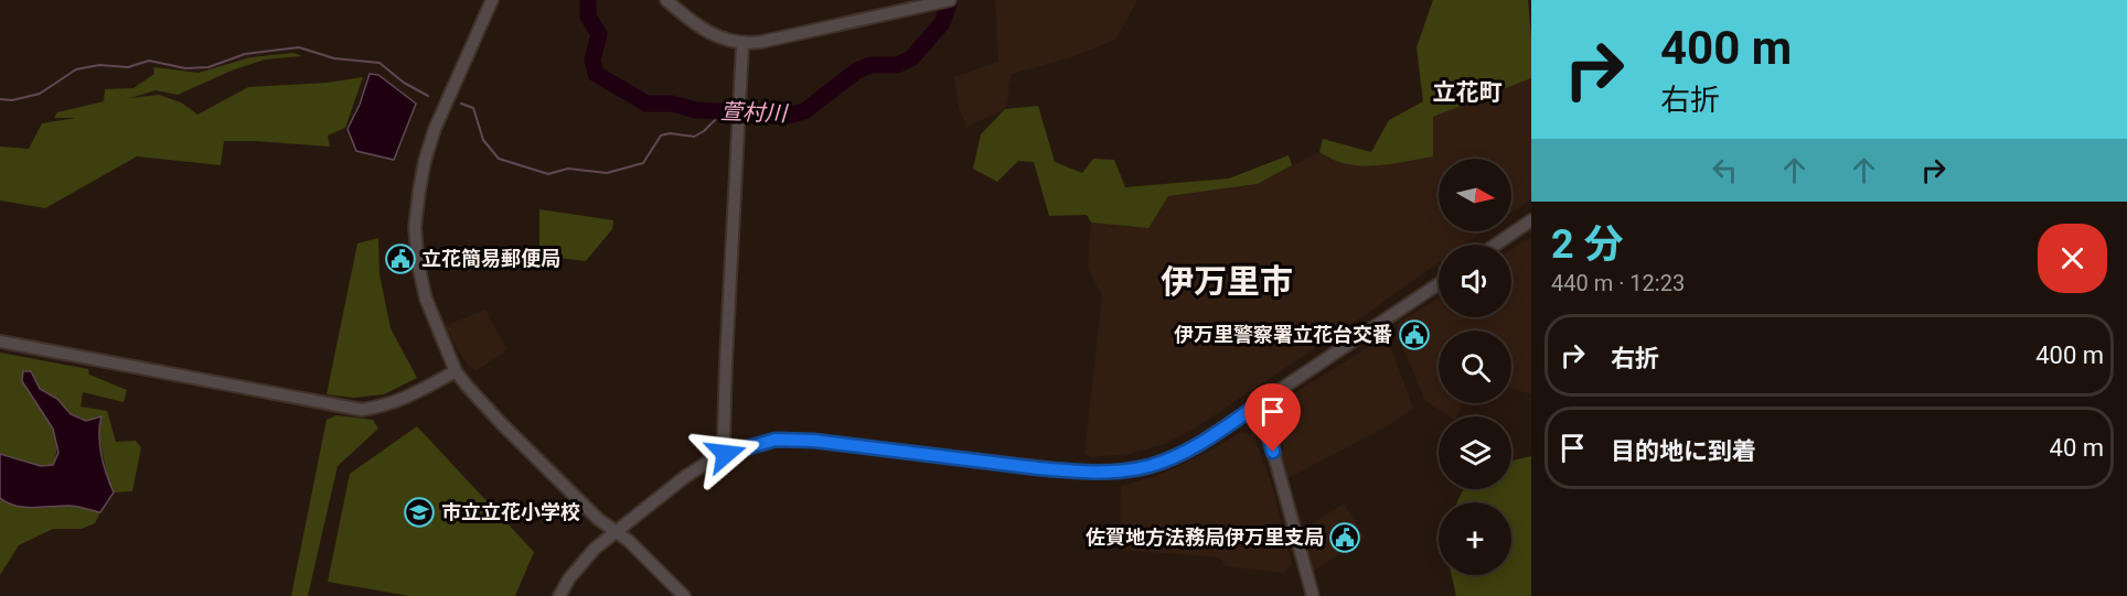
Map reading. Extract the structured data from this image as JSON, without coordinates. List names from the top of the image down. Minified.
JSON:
{"districts":["立花町","伊万里市"],"water":["萱村川"],"places":{"public building":["立花簡易郵便局","伊万里警察署立花台交番","佐賀地方法務局伊万里支局"],"school or university":["市立立花小学校"]},"north":"right","page":{"turn":["400 m","右折"],"map_buttons":"+","heading":["2 分","440 m · 12:23"],"list":[{"name":"右折","value":"400 m"},{"name":"目的地に到着","value":"40 m"}]}}
